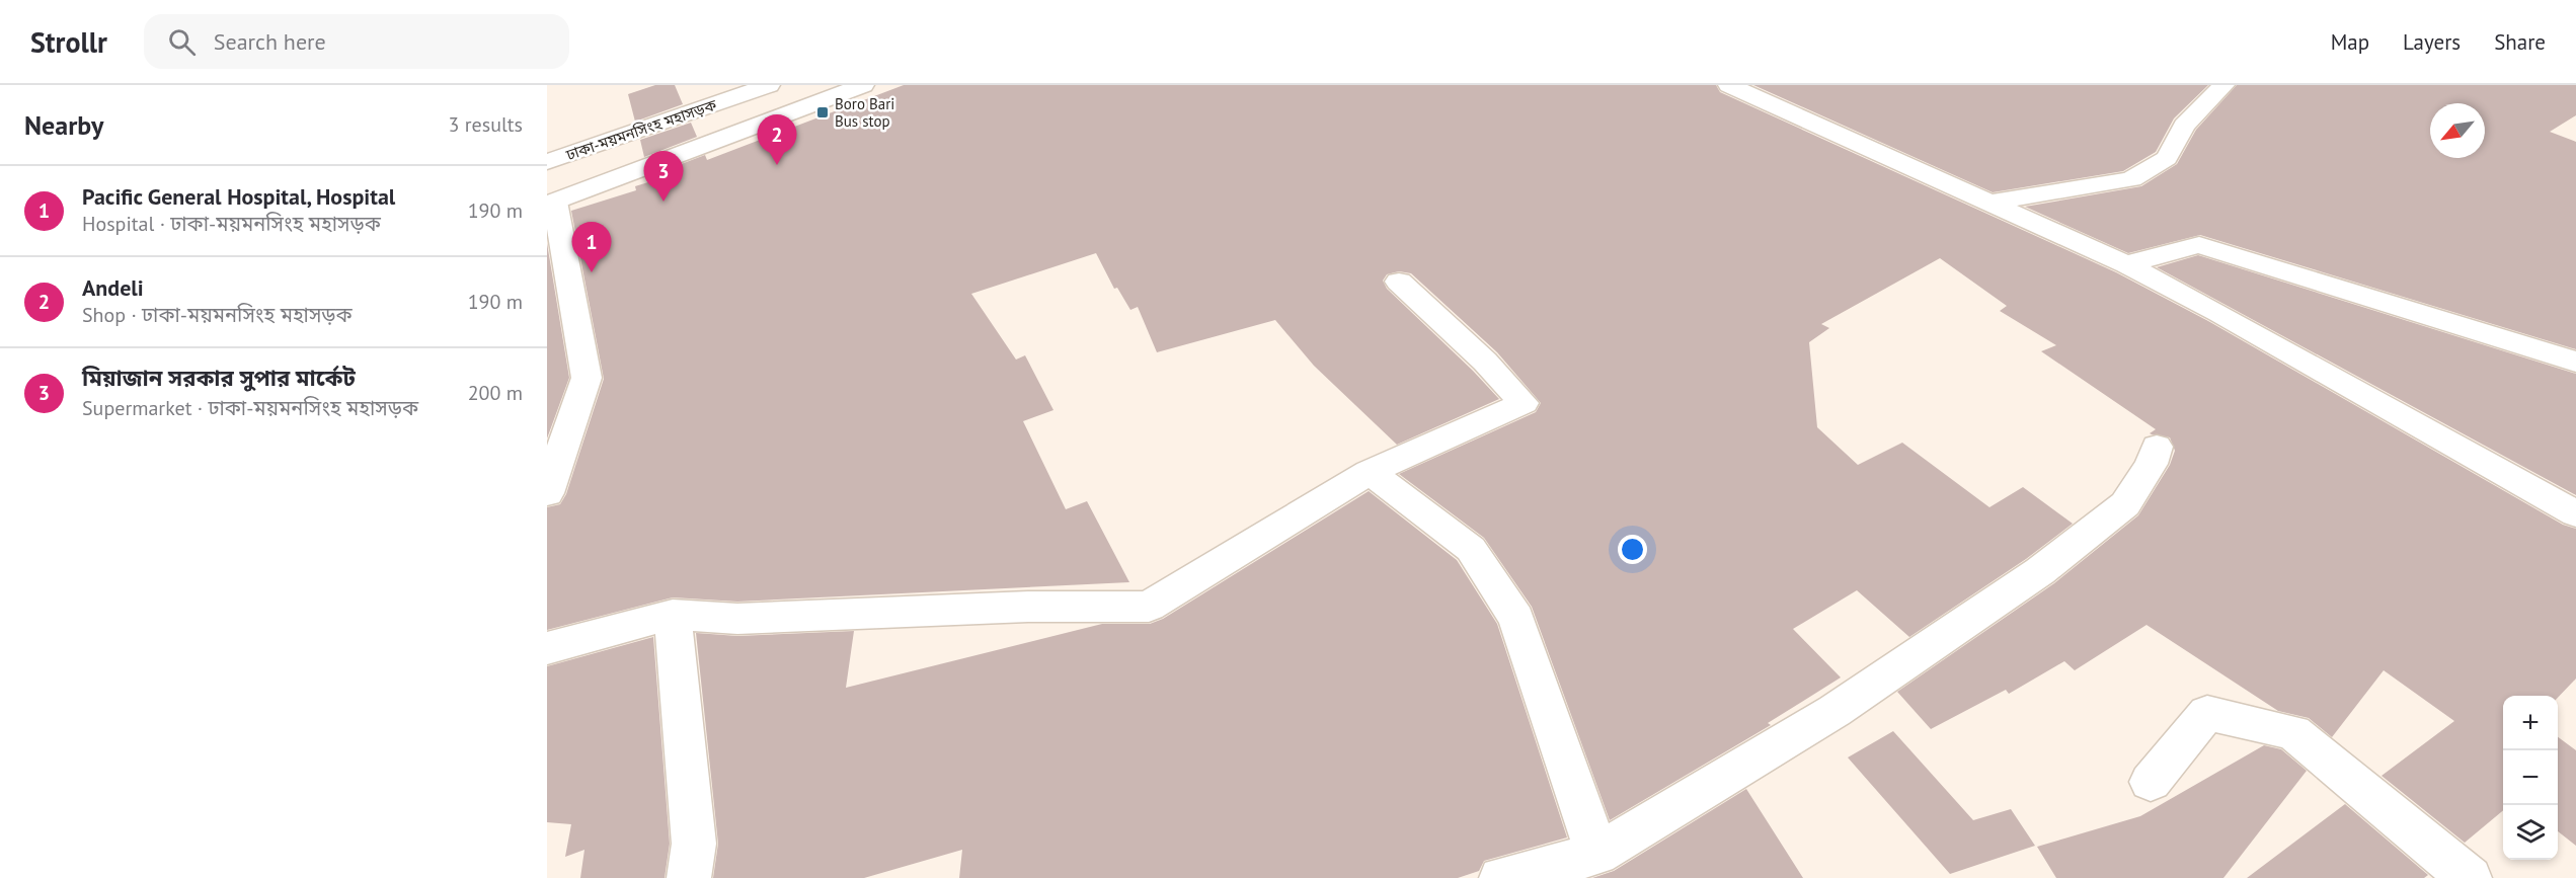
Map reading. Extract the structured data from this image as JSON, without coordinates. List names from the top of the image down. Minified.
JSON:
{"streets":{"main road":["ঢাকা-ময়মনসিংহ মহাসড়ক"]},"places":{"transit":["Boro Bari Bus stop"]},"north":"bottom left","page":{"header":"Strollr","search":"Search here","nav":["Map","Layers","Share"],"heading":["Nearby","3 results"],"pins":["2","3","1"],"list":[{"mark":"1","name":"Pacific General Hospital, Hospital","note":"Hospital · ঢাকা-ময়মনসিংহ মহাসড়ক","value":"190 m"},{"mark":"2","name":"Andeli","note":"Shop · ঢাকা-ময়মনসিংহ মহাসড়ক","value":"190 m"},{"mark":"3","name":"মিয়াজান সরকার সুপার মার্কেট","note":"Supermarket · ঢাকা-ময়মনসিংহ মহাসড়ক","value":"200 m"}],"map_buttons":["+","−"]}}
